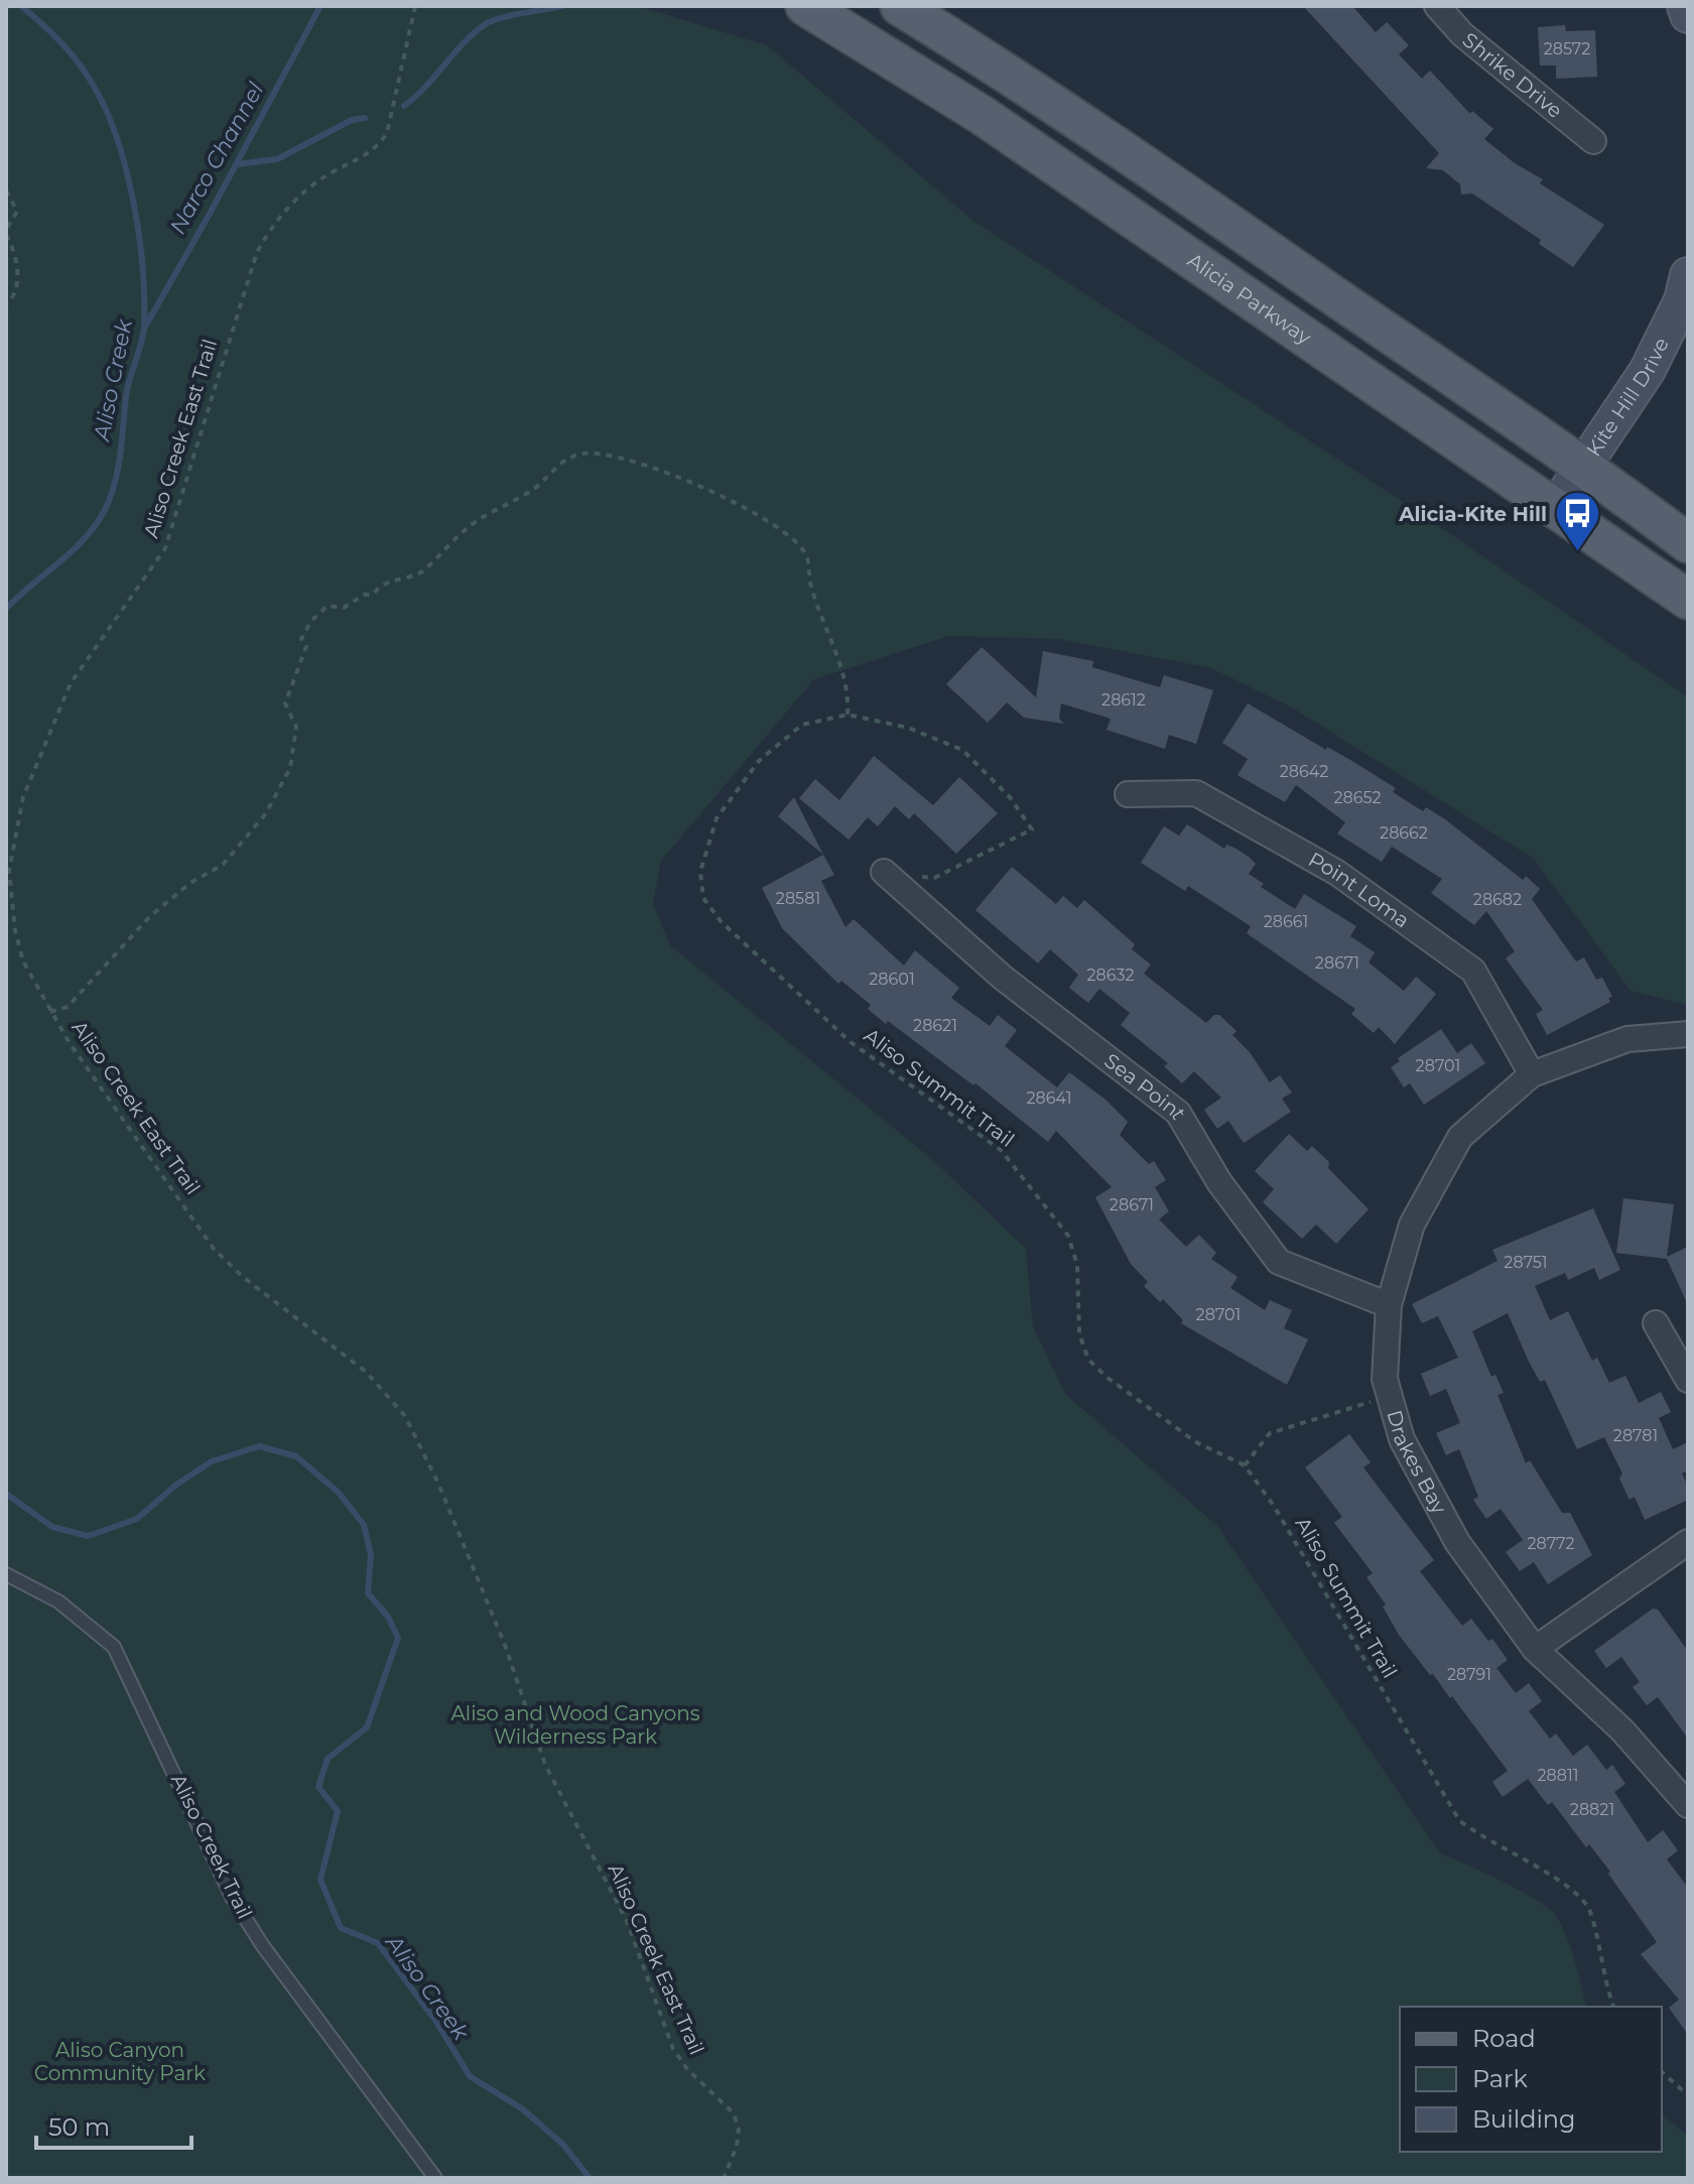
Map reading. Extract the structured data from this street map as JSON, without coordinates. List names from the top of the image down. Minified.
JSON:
{"streets":{"main road":["Alicia Parkway"],"street":["Shrike Drive","Kite Hill Drive","Point Loma","Sea Point","Drakes Bay"],"lane":["Aliso Creek Trail"],"path":["Aliso Creek East Trail","Aliso Summit Trail"]},"crossings":[["Alicia Parkway","Kite Hill Drive"],["Point Loma","Drakes Bay"],["Aliso Summit Trail","Sea Point"],["Sea Point","Drakes Bay"]],"water":["Narco Channel","Aliso Creek"],"parks":["Aliso and Wood Canyons Wilderness Park","Aliso Canyon Community Park"],"places":{"bus stop":["Alicia-Kite Hill"]},"house_numbers":["28572","28612","28642","28652","28662","28581","28682","28661","28671","28632","28601","28621","28701","28641","28671","28751","28701","28781","28772","28791","28811","28821"],"legend":["Road","Park","Building"],"scale_bar":"50 m"}
